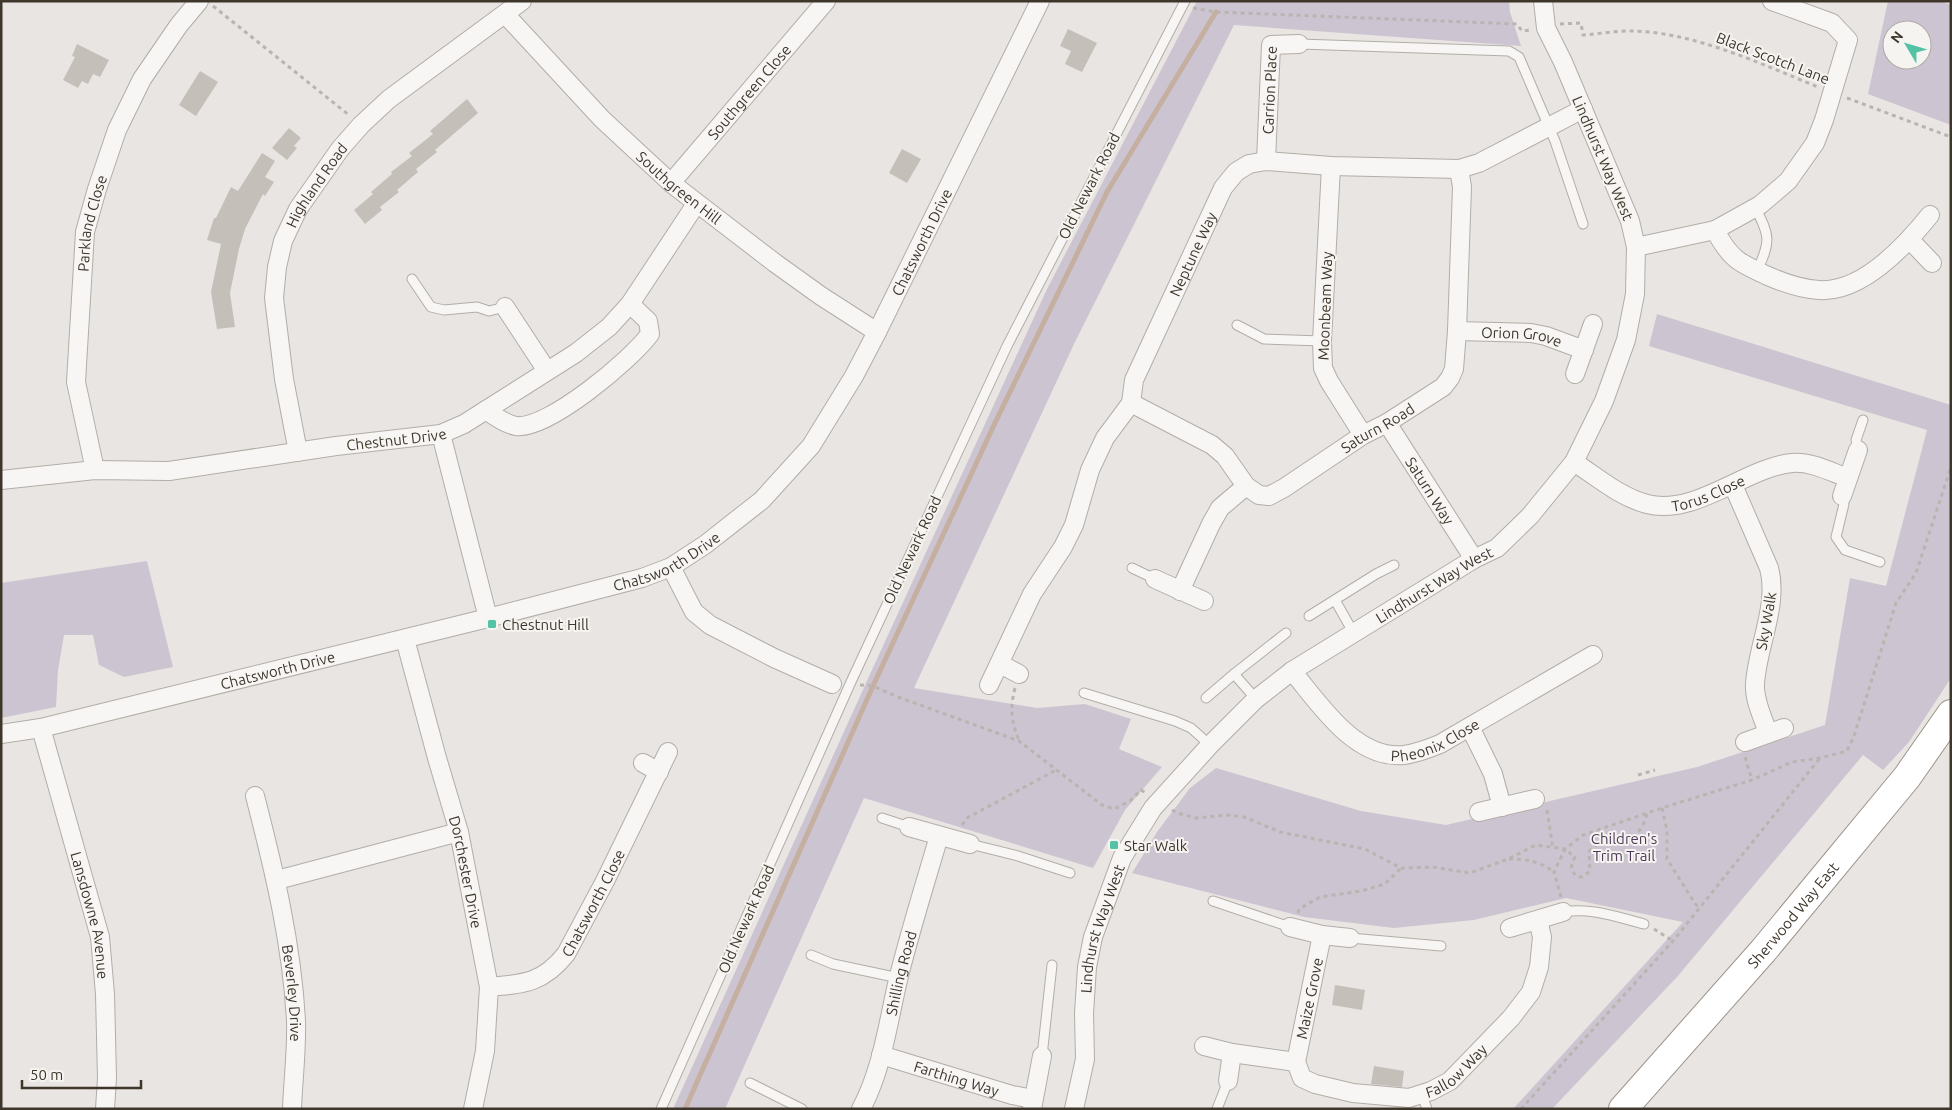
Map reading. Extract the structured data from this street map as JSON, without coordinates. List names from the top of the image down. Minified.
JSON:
{"streets":{"highway":["Sherwood Way East"],"street":["Southgreen Close","Carrion Place","Lindhurst Way West","Highland Road","Southgreen Hill","Parkland Close","Chatsworth Drive","Neptune Way","Moonbeam Way","Orion Grove","Saturn Road","Chestnut Drive","Saturn Way","Torus Close","Sky Walk","Pheonix Close","Dorchester Drive","Chatsworth Close","Lansdowne Avenue","Shilling Road","Beverley Drive","Maize Grove","Fallow Way","Farthing Way"],"lane":["Old Newark Road"],"path":["Black Scotch Lane"]},"crossings":[["Black Scotch Lane","Lindhurst Way West"],["Black Scotch Lane","Old Newark Road"],["Southgreen Close","Southgreen Hill"],["Carrion Place","Neptune Way"],["Lindhurst Way West","Neptune Way"],["Lindhurst Way West","Saturn Way"],["Lindhurst Way West","Torus Close"],["Lindhurst Way West","Pheonix Close"],["Highland Road","Southgreen Hill"],["Highland Road","Chestnut Drive"],["Southgreen Hill","Chatsworth Drive"],["Southgreen Hill","Chestnut Drive"],["Parkland Close","Chestnut Drive"],["Chatsworth Drive","Dorchester Drive"],["Chatsworth Drive","Lansdowne Avenue"],["Neptune Way","Moonbeam Way"],["Neptune Way","Saturn Road"],["Moonbeam Way","Saturn Road"],["Orion Grove","Saturn Road"],["Saturn Road","Saturn Way"],["Torus Close","Sky Walk"],["Dorchester Drive","Chatsworth Close"],["Shilling Road","Farthing Way"],["Maize Grove","Fallow Way"]],"parks":["Children's Trim Trail"],"places":{"transit":["Chestnut Hill","Star Walk"]},"scale_bar":"50 m","north":"top left"}
